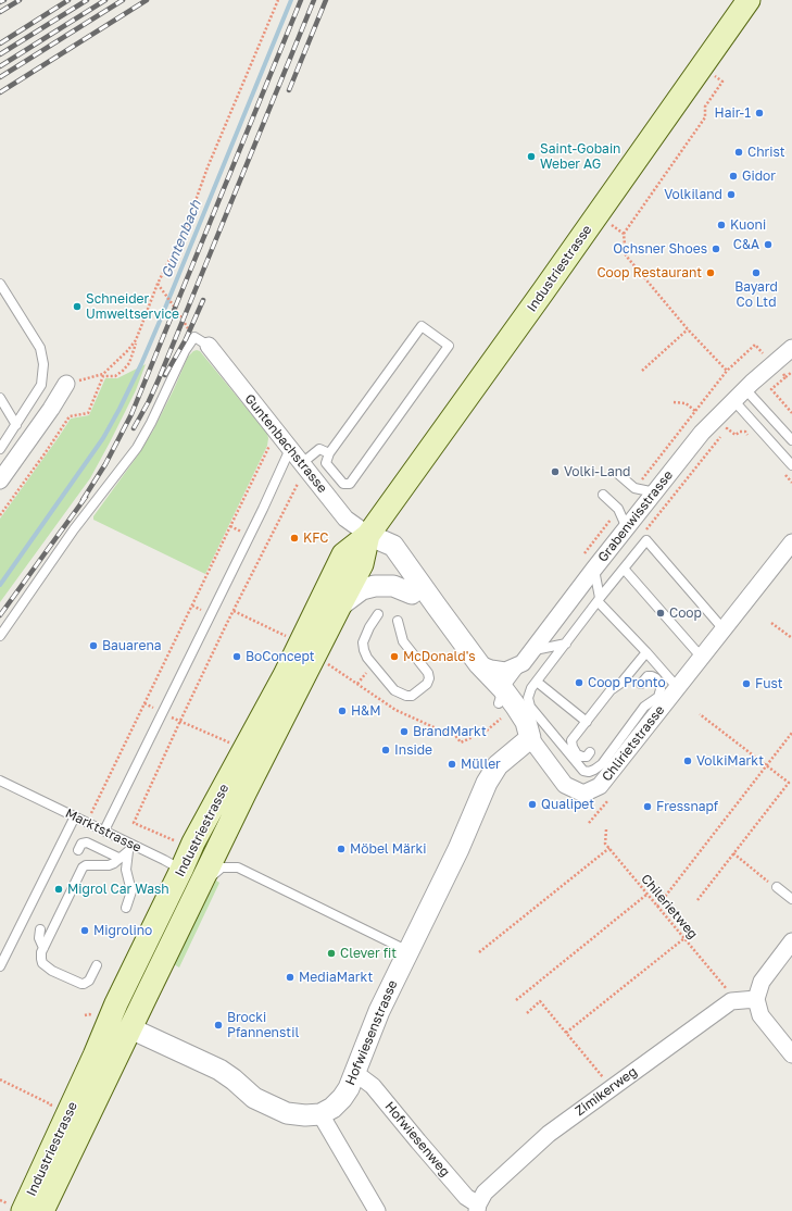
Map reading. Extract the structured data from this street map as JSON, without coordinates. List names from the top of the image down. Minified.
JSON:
{"streets":{"main road":["Industriestrasse"],"street":["Guntenbachstrasse","Grabenwisstrasse","Chlirietstrasse","Hofwiesenstrasse","Zimikerweg","Hofwiesenweg"],"lane":["Marktstrasse"],"path":["Chilerietweg"]},"crossings":[["Industriestrasse","Guntenbachstrasse"],["Industriestrasse","Chlirietstrasse"],["Industriestrasse","Marktstrasse"],["Guntenbachstrasse","Chlirietstrasse"],["Chlirietstrasse","Hofwiesenstrasse"],["Hofwiesenstrasse","Hofwiesenweg"],["Zimikerweg","Hofwiesenweg"]],"water":["Guntenbach"],"places":["Hair-1","Christ","Saint-Gobain Weber AG","Gidor","Volkiland","Kuoni","C&A","Ochsner Shoes","Coop Restaurant","Bayard Co Ltd","Schneider Umweltservice","Volki-Land","KFC","Coop","Bauarena","BoConcept","McDonald's","Coop Pronto","Fust","H&M","BrandMarkt","Inside","VolkiMarkt","Müller","Qualipet","Fressnapf","Möbel Märki","Migrol Car Wash","Migrolino","Clever fit","MediaMarkt","Brocki Pfannenstil"]}
